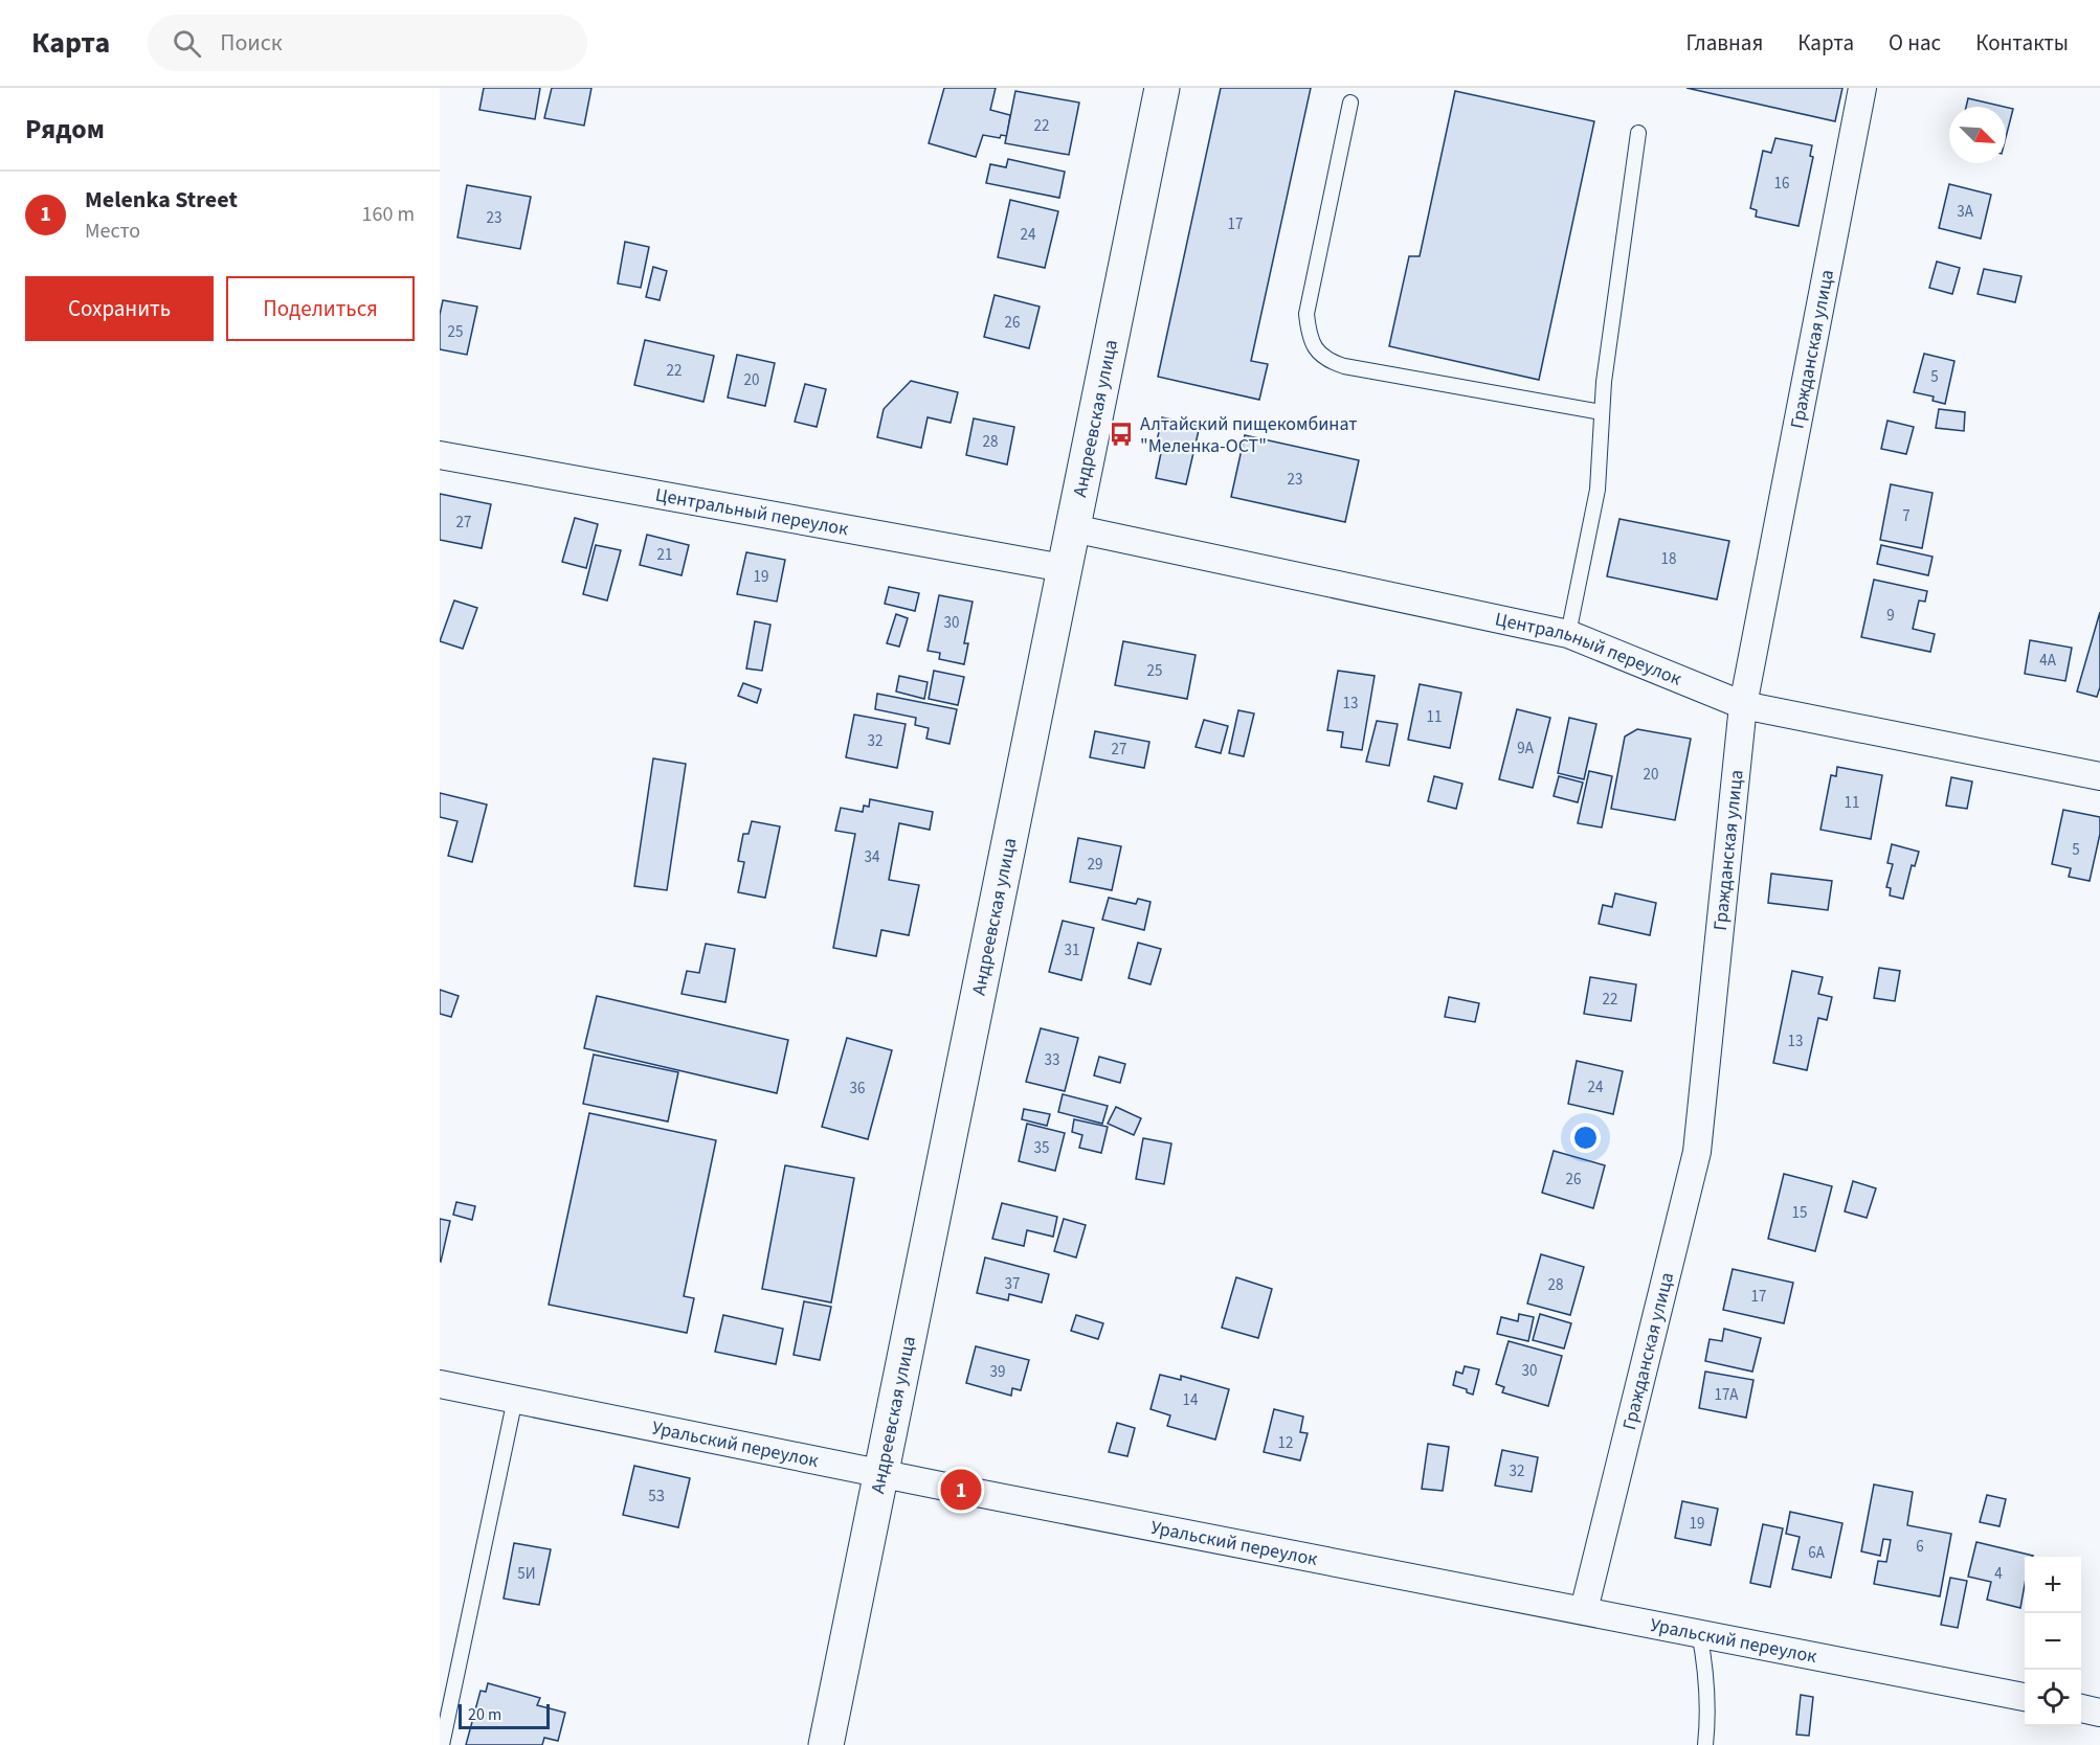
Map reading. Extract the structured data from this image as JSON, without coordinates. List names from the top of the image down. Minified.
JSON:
{"streets":{"street":["Гражданская улица","Андреевская улица","Центральный переулок","Уральский переулок"]},"crossings":[["Гражданская улица","Центральный переулок"],["Гражданская улица","Уральский переулок"],["Андреевская улица","Центральный переулок"],["Андреевская улица","Уральский переулок"]],"places":{"bus stop":["Алтайский пищекомбинат \"Меленка-ОСТ\""]},"house_numbers":["22","16","3А","23","17","24","26","25","22","5","20","28","23","7","27","21","18","19","9","30","4А","25","13","11","32","9А","27","20","11","5","34","29","31","22","13","33","24","36","35","26","15","37","28","17","30","39","17А","14","12","32","5З","19","6","6А","5И","4"],"scale_bar":"20 m","north":"bottom right","page":{"header":"Карта","search":"Поиск","nav":["Главная","Карта","О нас","Контакты"],"heading":"Рядом","list":[{"mark":"1","name":"Melenka Street","note":"Место","value":"160 m"}],"buttons":["Сохранить","Поделиться"],"pins":"1","map_buttons":["+","−"],"scale":"20 m"}}
